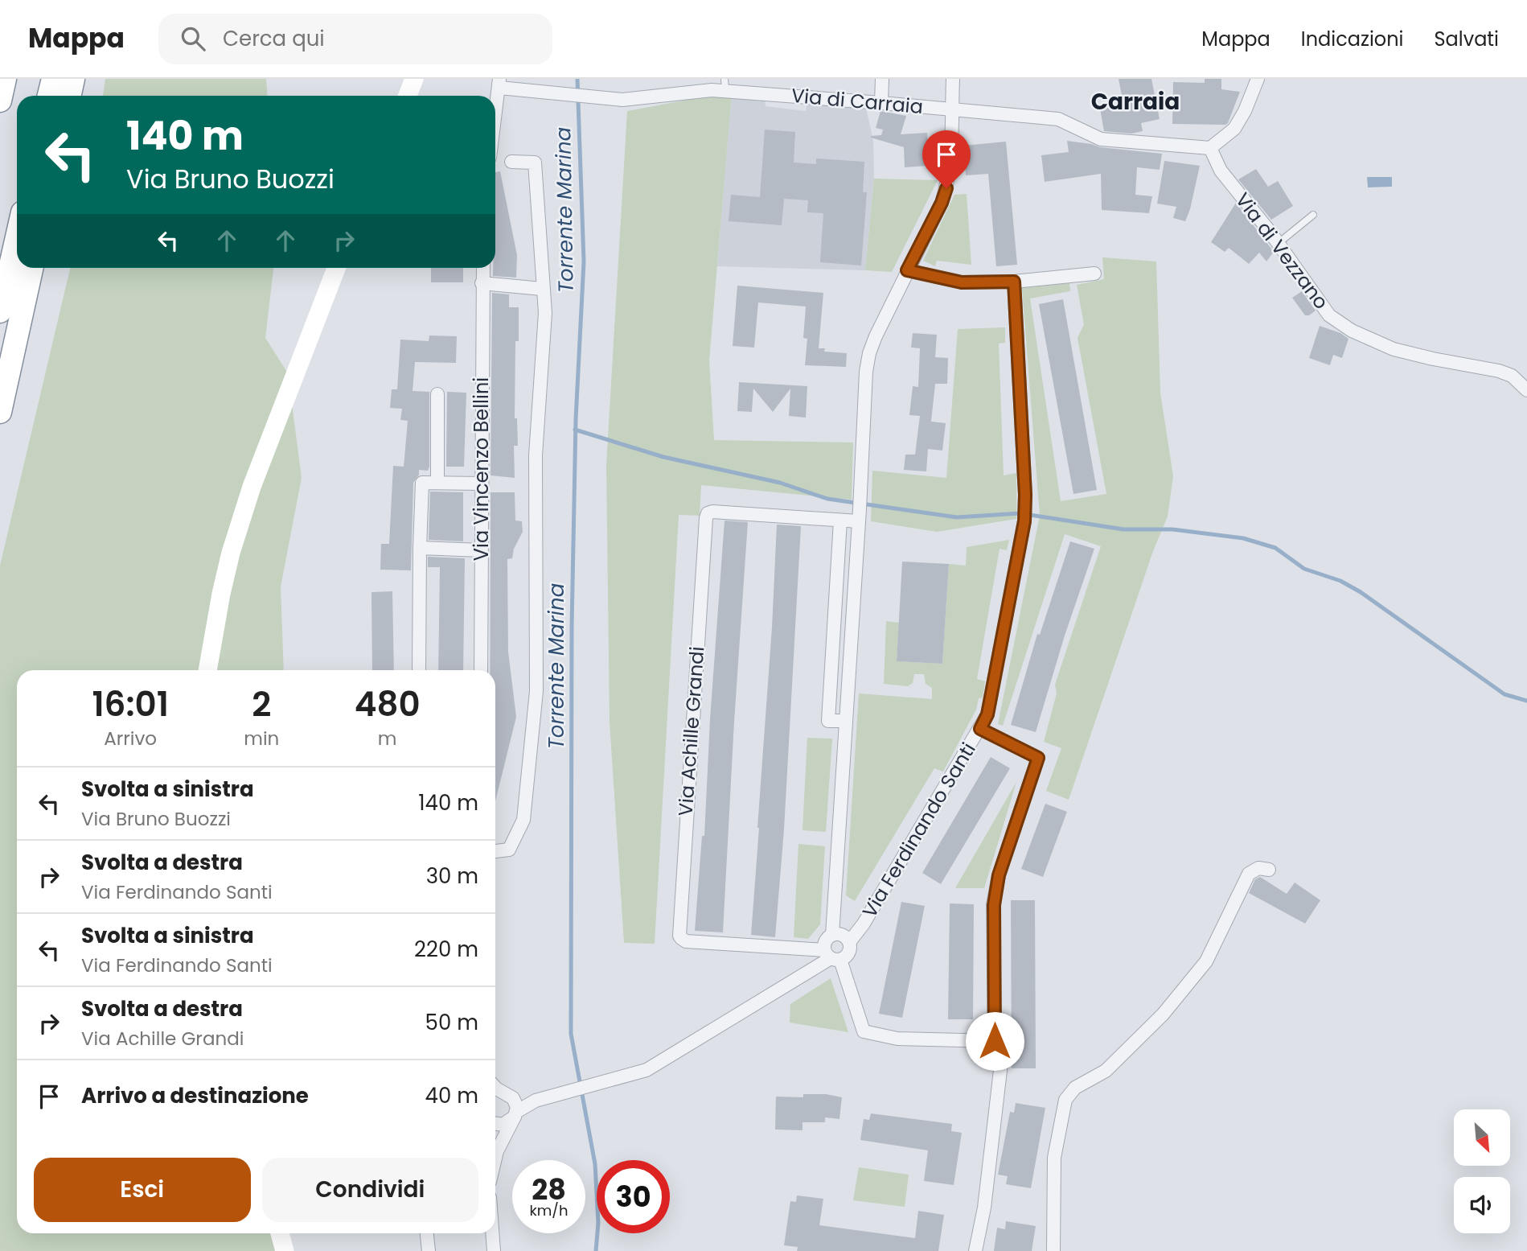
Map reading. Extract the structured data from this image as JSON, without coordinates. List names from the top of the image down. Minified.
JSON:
{"streets":{"street":["Via di Carraia","Via di Vezzano","Via Vincenzo Bellini","Via Achille Grandi","Via Ferdinando Santi"]},"crossings":[["Via di Carraia","Via di Vezzano"],["Via Achille Grandi","Via Ferdinando Santi"]],"districts":["Carraia"],"water":["Torrente Marina"],"north":"bottom right","page":{"header":"Mappa","search":"Cerca qui","nav":["Mappa","Indicazioni","Salvati"],"turn":["140 m","Via Bruno Buozzi"],"eta":["16:01","Arrivo","2","min","480","m"],"list":[{"name":"Svolta a sinistra","note":"Via Bruno Buozzi","value":"140 m"},{"name":"Svolta a destra","note":"Via Ferdinando Santi","value":"30 m"},{"name":"Svolta a sinistra","note":"Via Ferdinando Santi","value":"220 m"},{"name":"Svolta a destra","note":"Via Achille Grandi","value":"50 m"},{"name":"Arrivo a destinazione","value":"40 m"}],"buttons":["Esci","Condividi"],"speed":"28 km/h","limit":"30"}}
